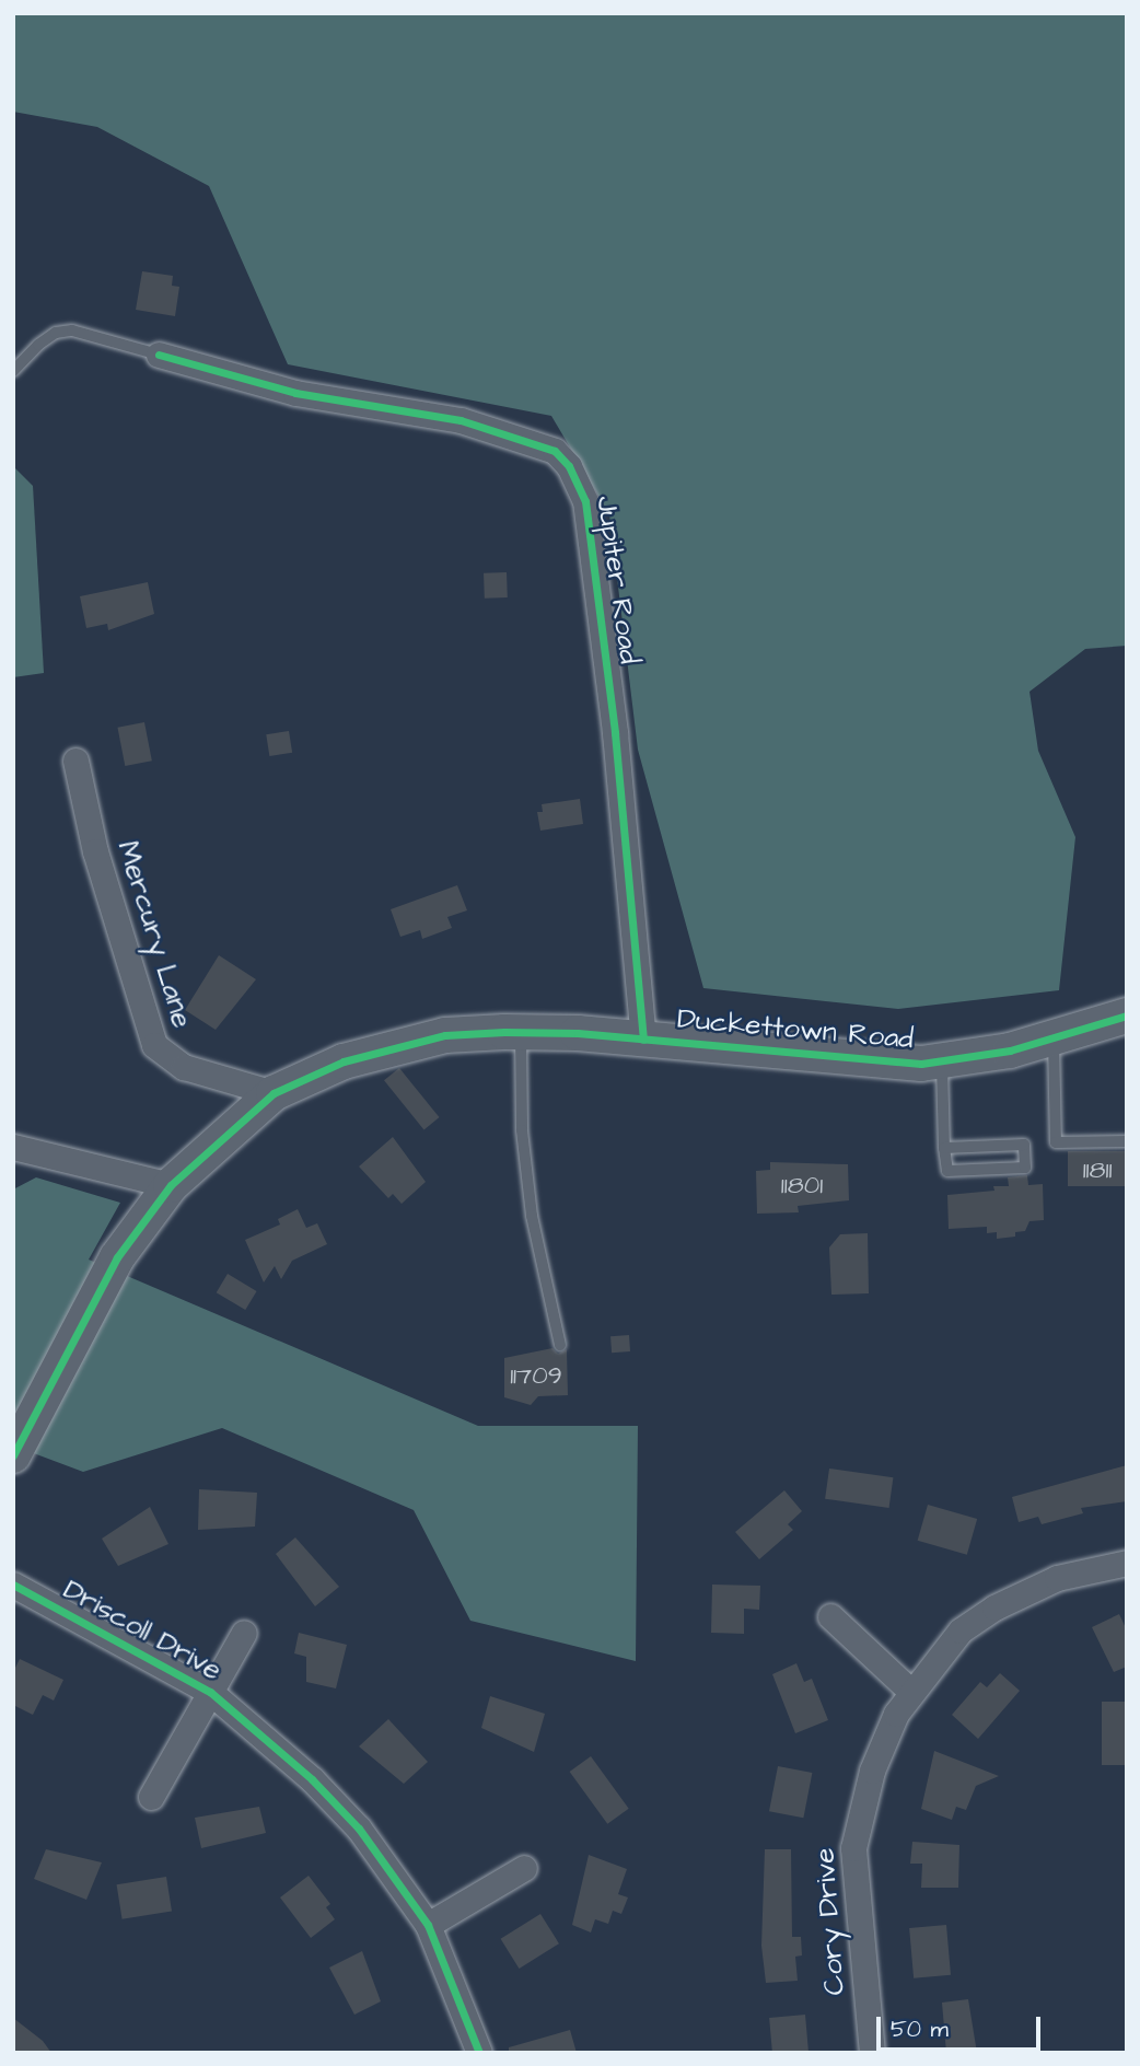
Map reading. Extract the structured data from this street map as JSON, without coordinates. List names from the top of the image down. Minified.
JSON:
{"streets":{"street":["Jupiter Road","Mercury Lane","Duckettown Road","Driscoll Drive","Cory Drive"]},"crossings":[["Jupiter Road","Duckettown Road"],["Mercury Lane","Duckettown Road"]],"house_numbers":["11811","11801","11709"],"scale_bar":"50 m"}
